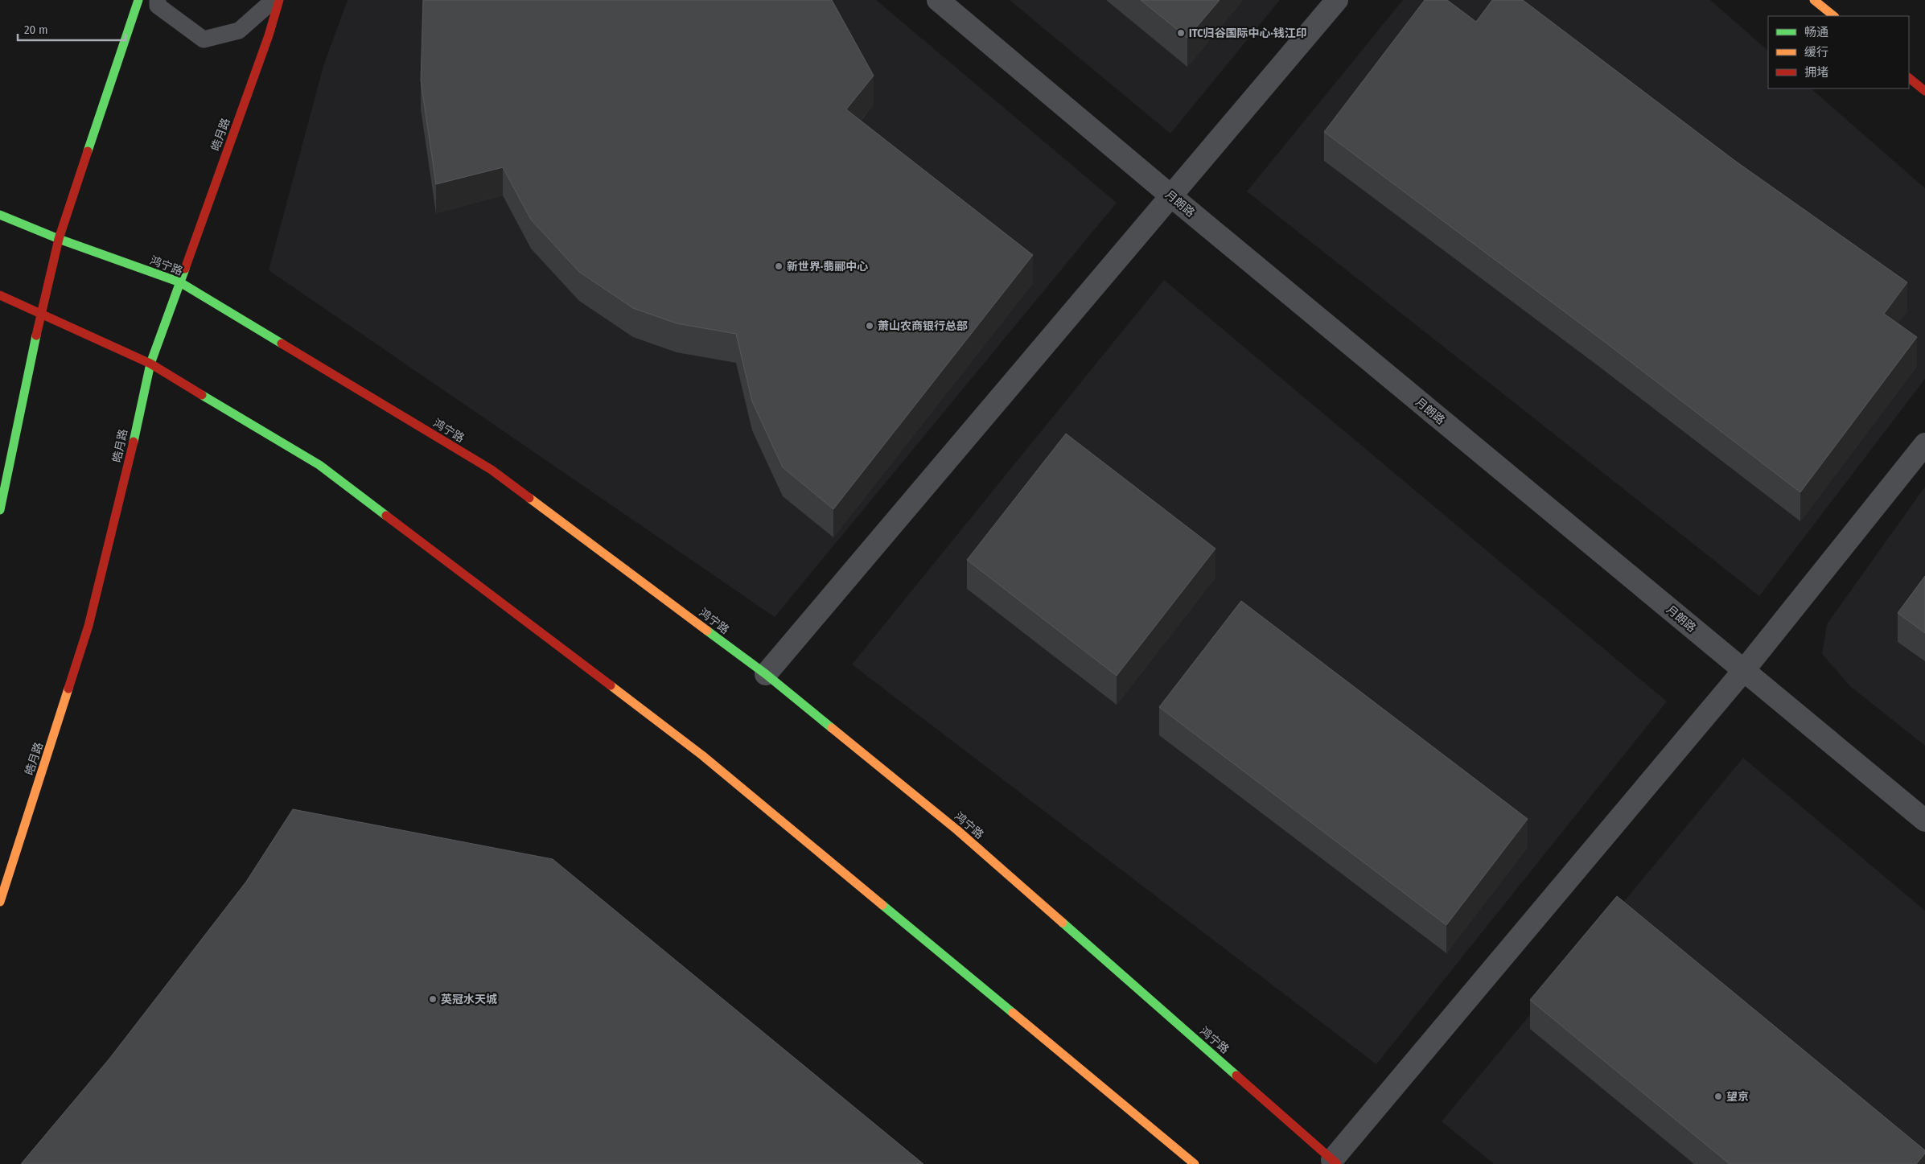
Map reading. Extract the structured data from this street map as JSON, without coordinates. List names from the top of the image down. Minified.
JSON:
{"streets":{"main road":["皓月路","鸿宁路"],"street":["月朗路"]},"crossings":[["皓月路","鸿宁路"]],"places":["ITC归谷国际中心·钱江印","新世界·翡郦中心","萧山农商银行总部","英冠水天城","望京"],"legend":["畅通","缓行","拥堵"],"scale_bar":"20 m"}
